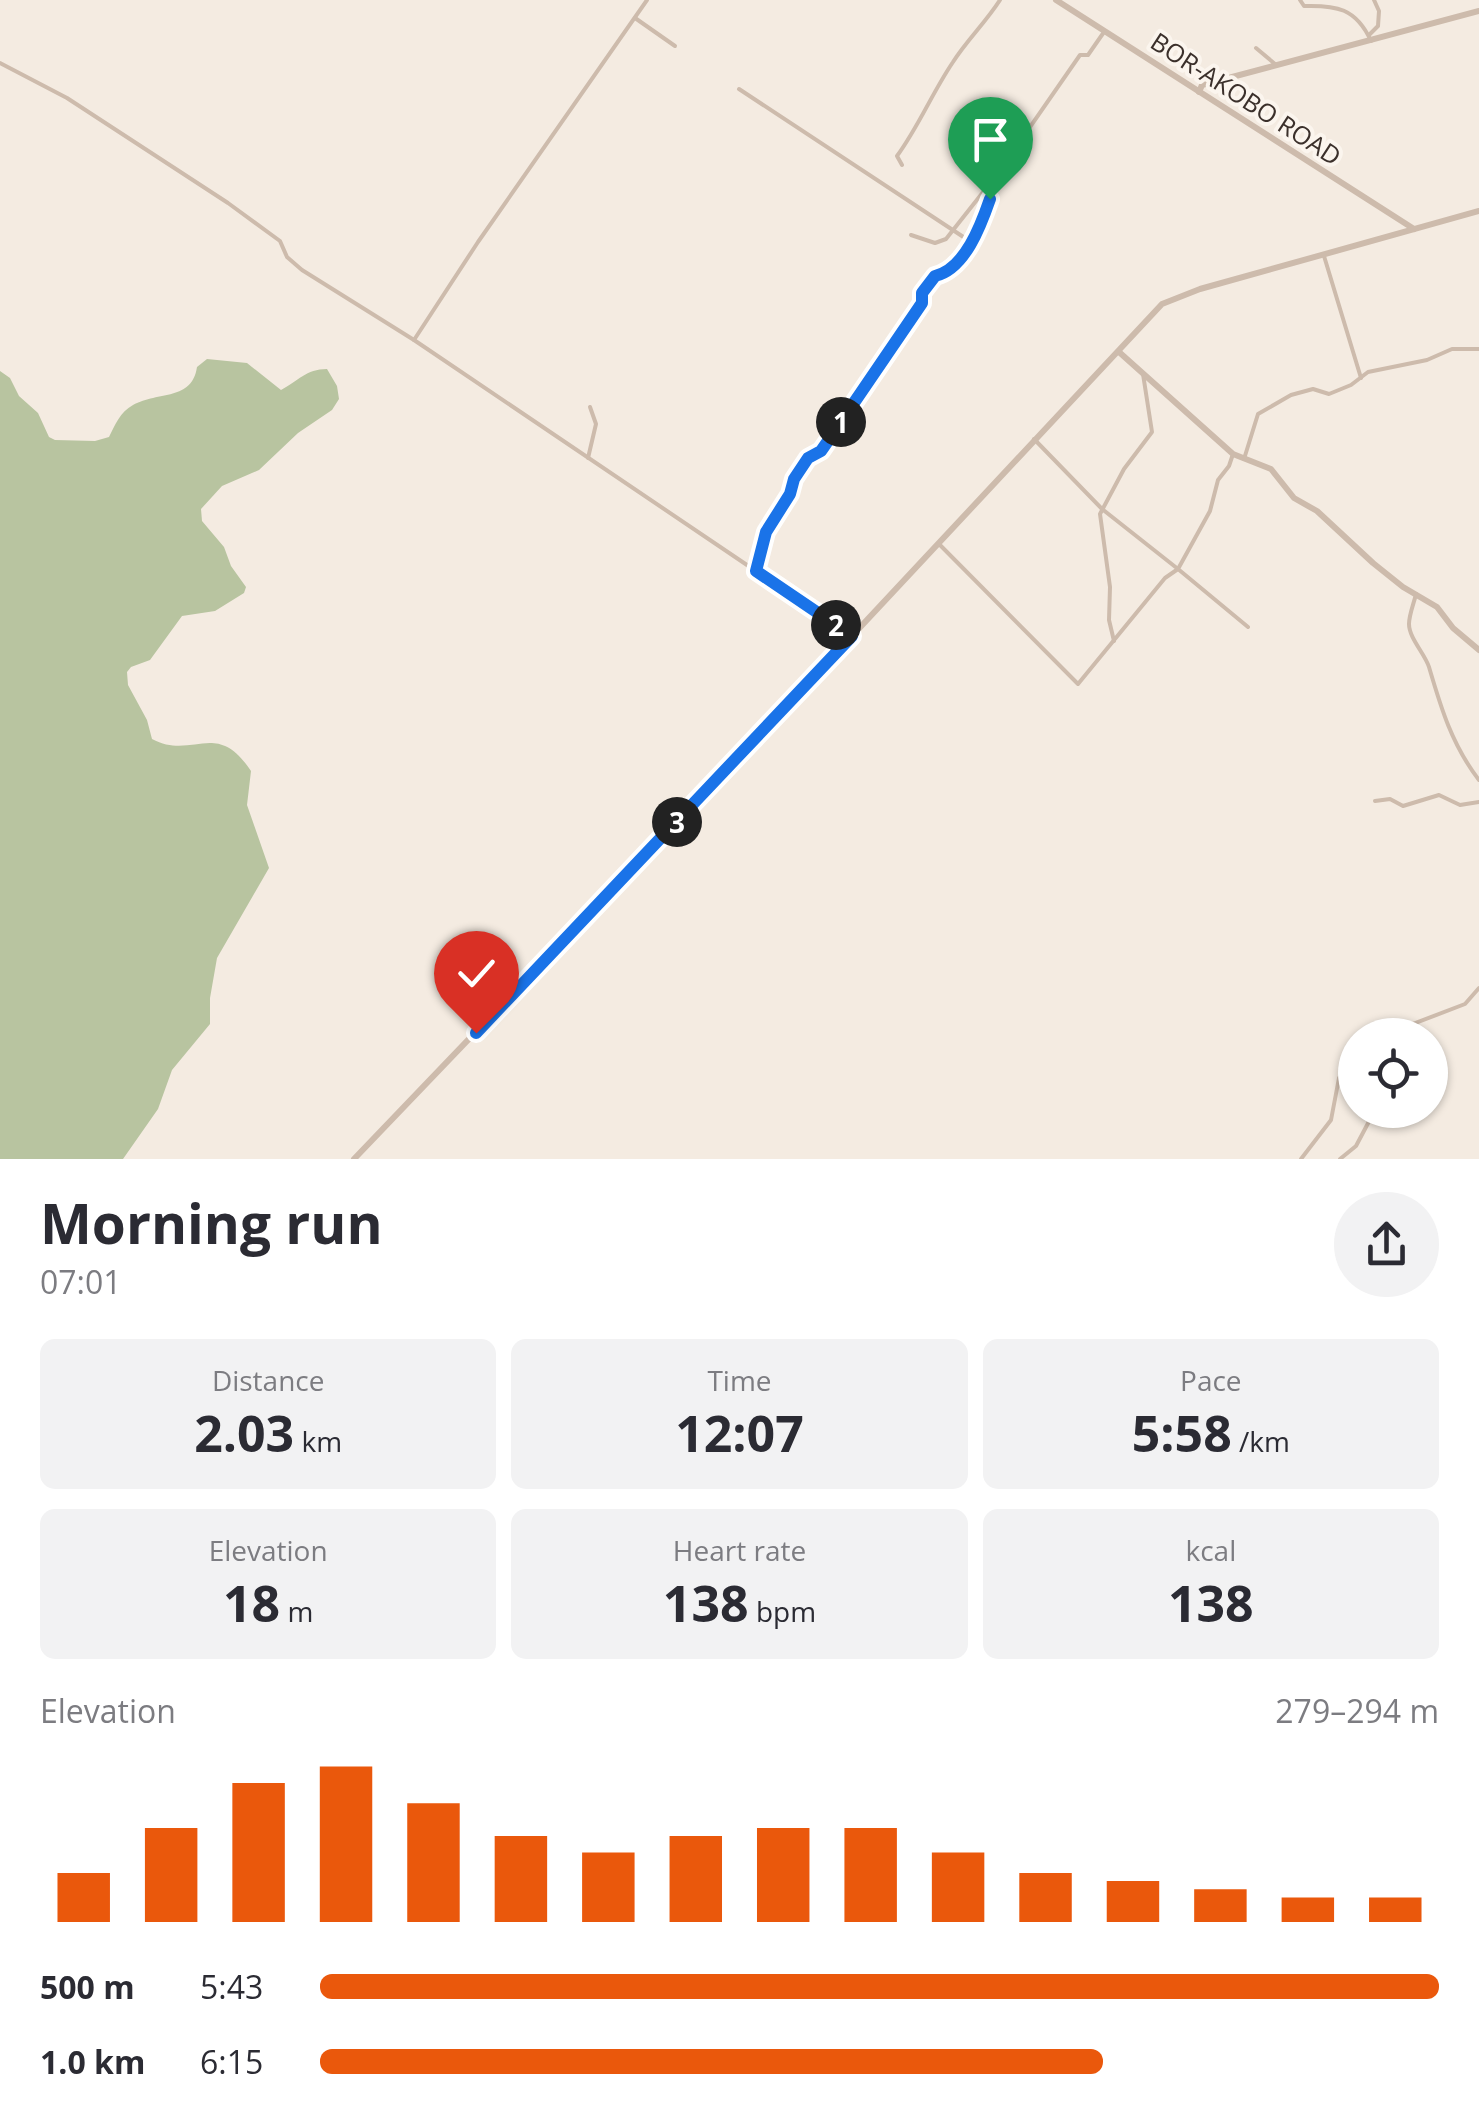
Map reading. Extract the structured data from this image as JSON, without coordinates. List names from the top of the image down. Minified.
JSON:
{"streets":{"street":["BOR-AKOBO ROAD"]},"page":{"pins":["1","2","3"],"heading":["Morning run","07:01"],"stats":[["Distance","2.03 km"],["Time","12:07"],["Pace","5:58 /km"],["Elevation","18 m"],["Heart rate","138 bpm"],["kcal","138"]],"chart":["Elevation","279–294 m"],"list":[{"name":"500 m","note":"5:43"},{"name":"1.0 km","note":"6:15"}]}}
